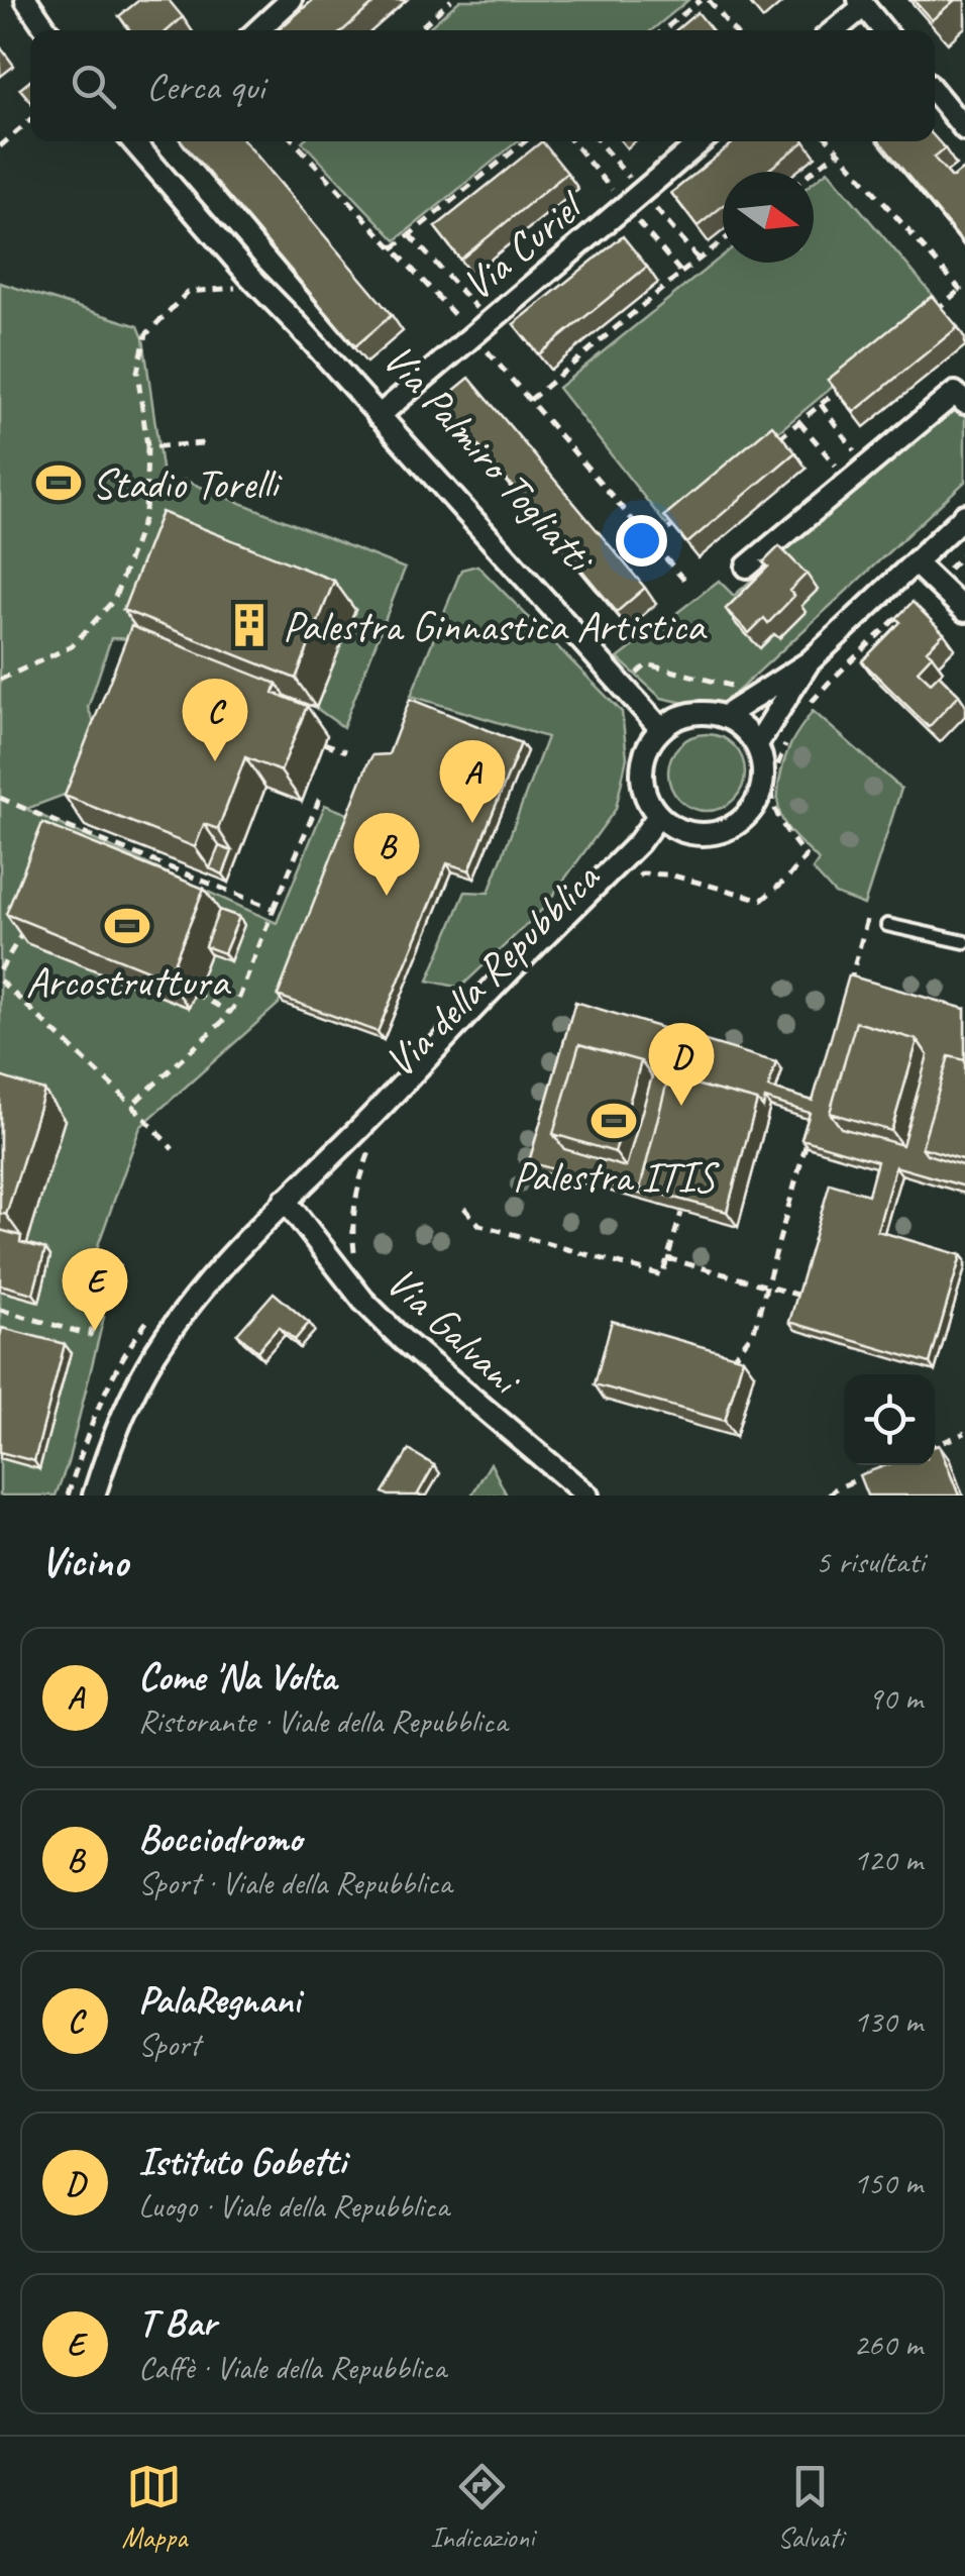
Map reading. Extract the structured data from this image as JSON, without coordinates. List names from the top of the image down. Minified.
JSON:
{"streets":{"street":["Via Curiel","Via Palmiro Togliatti","Via Galvani"],"path":["Via della Repubblica"]},"crossings":[["Via Curiel","Via Palmiro Togliatti"]],"places":{"sports":["Stadio Torelli","Arcostruttura","Palestra ITIS"],"building":["Palestra Ginnastica Artistica"]},"north":"right","page":{"search":"Cerca qui","pins":["C","A","B","D","E"],"heading":["Vicino","5 risultati"],"list":[{"mark":"A","name":"Come 'Na Volta","note":"Ristorante · Viale della Repubblica","value":"90 m"},{"mark":"B","name":"Bocciodromo","note":"Sport · Viale della Repubblica","value":"120 m"},{"mark":"C","name":"PalaRegnani","note":"Sport","value":"130 m"},{"mark":"D","name":"Istituto Gobetti","note":"Luogo · Viale della Repubblica","value":"150 m"},{"mark":"E","name":"T Bar","note":"Caffè · Viale della Repubblica","value":"260 m"}],"nav":["Mappa","Indicazioni","Salvati"]}}
